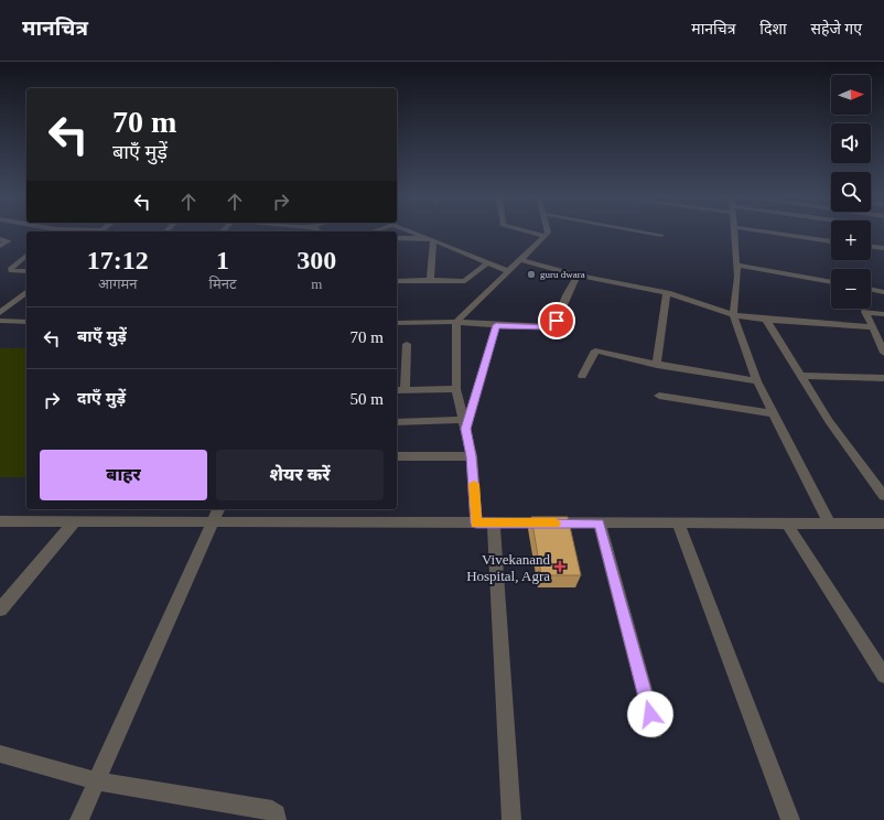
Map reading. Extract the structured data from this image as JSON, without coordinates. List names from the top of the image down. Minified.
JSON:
{"places":{"other":["guru dwara"],"health":["Vivekanand Hospital, Agra"]},"north":"right","page":{"header":"मानचित्र","nav":["मानचित्र","दिशा","सहेजे गए"],"map_buttons":["+","−"],"turn":["70 m","बाएँ मुड़ें"],"eta":["17:12","आगमन","1","मिनट","300","m"],"list":[{"name":"बाएँ मुड़ें","value":"70 m"},{"name":"दाएँ मुड़ें","value":"50 m"}],"buttons":["बाहर","शेयर करें"]}}
